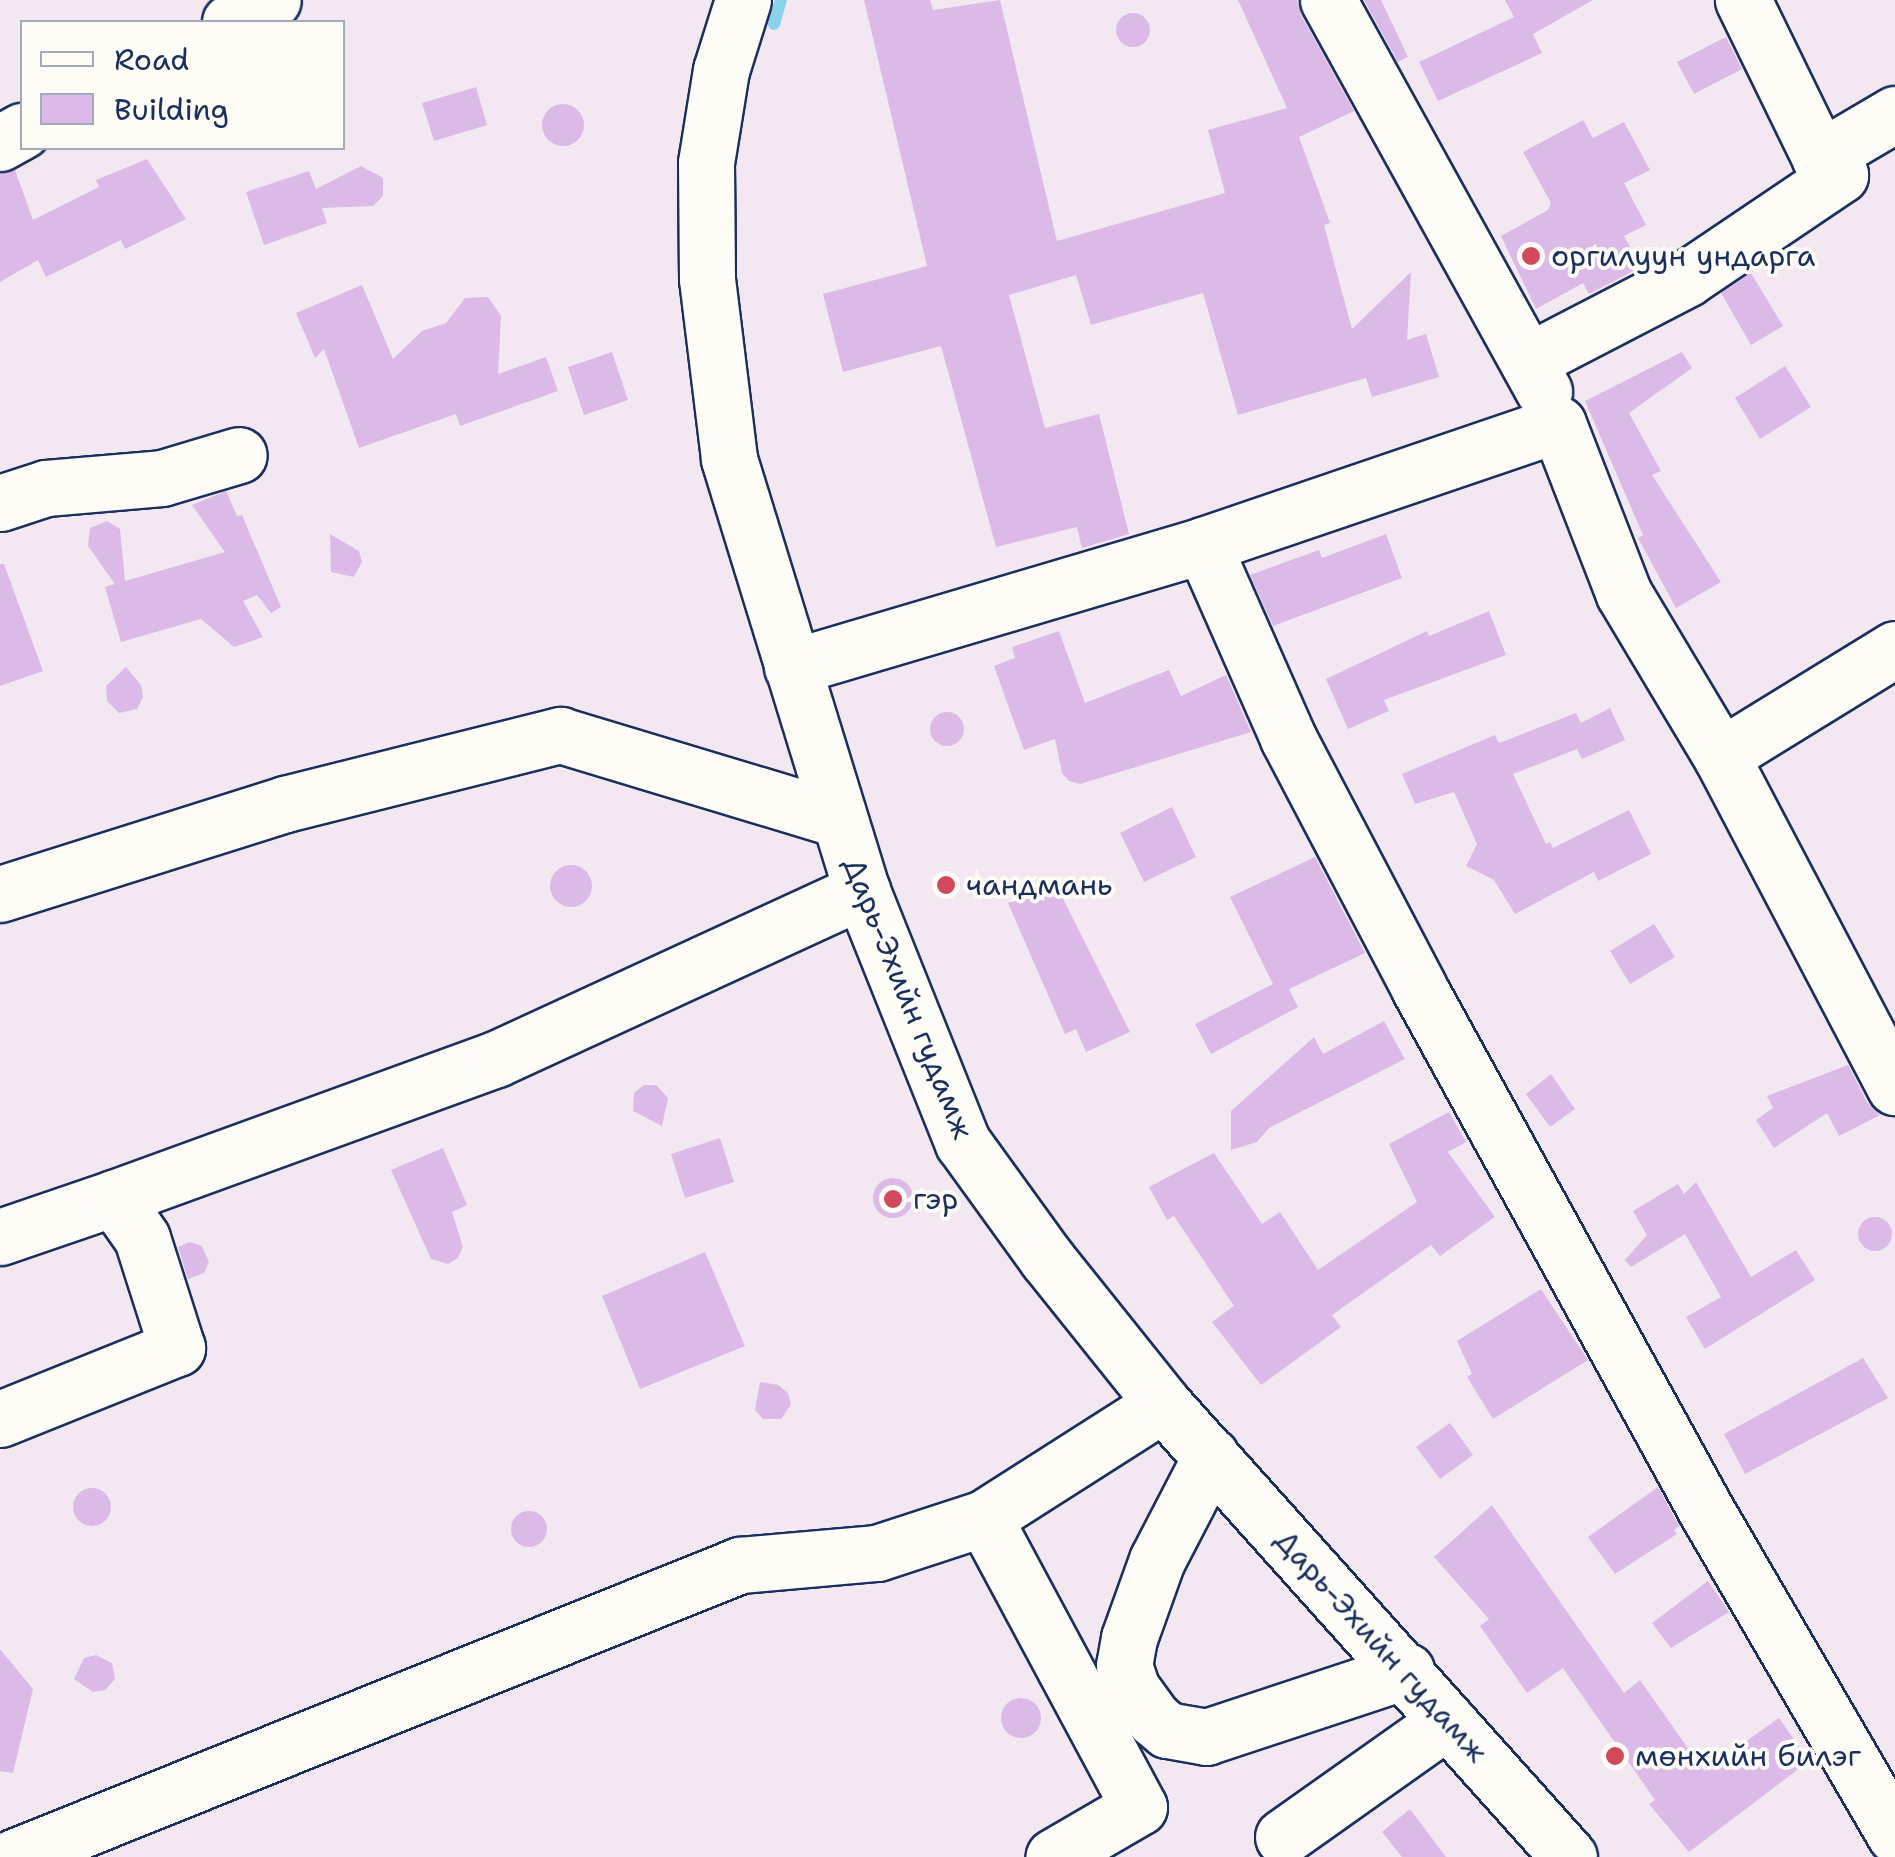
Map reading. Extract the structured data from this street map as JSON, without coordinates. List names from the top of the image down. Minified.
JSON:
{"streets":{"street":["Дарь-Эхийн гудамж"]},"places":["оргилуун ундарга","чандмань","гэр","мөнхийн билэг"],"legend":["Road","Building"]}
